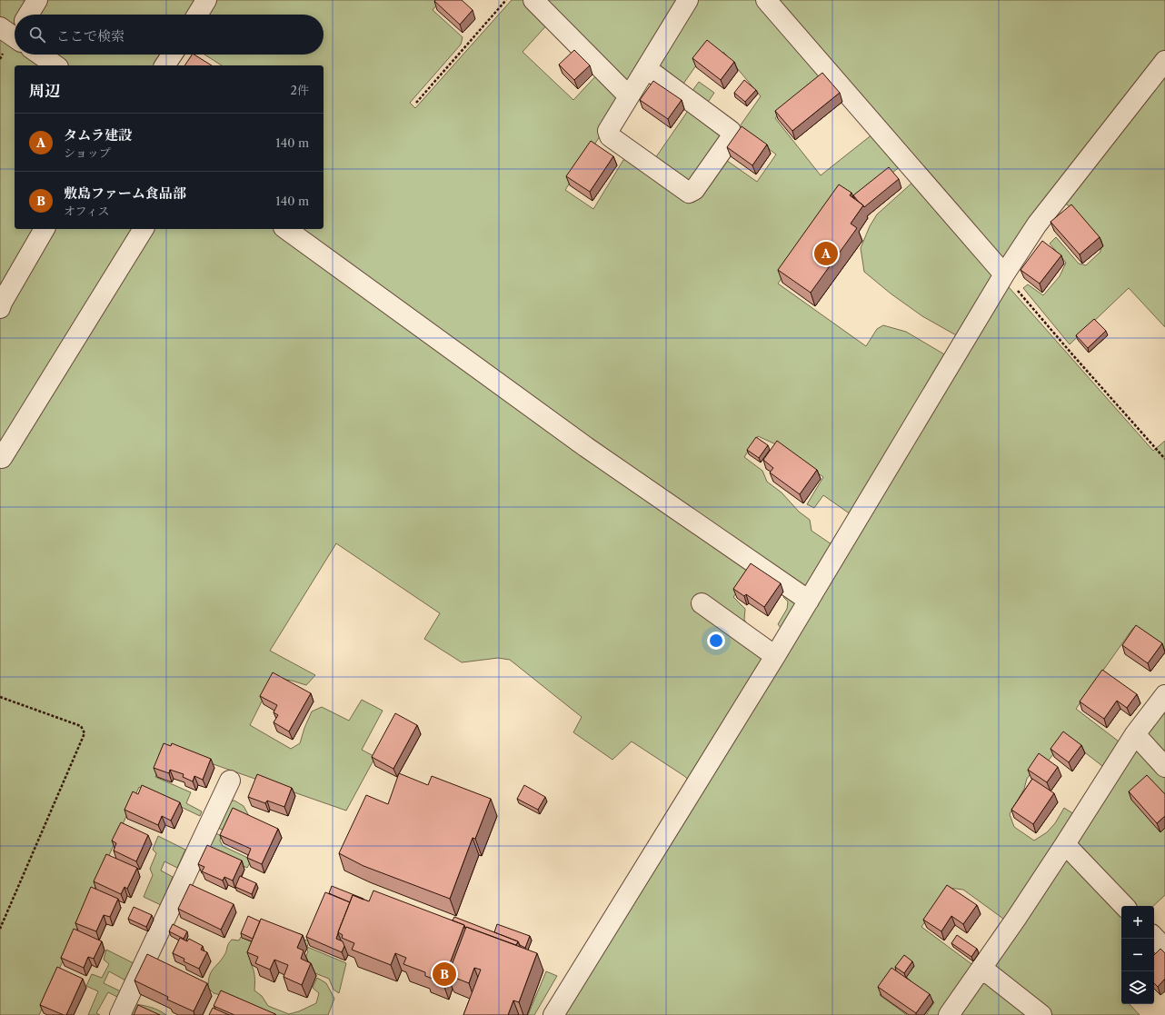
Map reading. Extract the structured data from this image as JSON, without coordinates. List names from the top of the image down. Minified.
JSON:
{"page":{"search":"ここで検索","heading":["周辺","2件"],"list":[{"mark":"A","name":"タムラ建設","note":"ショップ","value":"140 m"},{"mark":"B","name":"敷島ファーム食品部","note":"オフィス","value":"140 m"}],"pins":["A","B"],"map_buttons":["+","−"]}}
